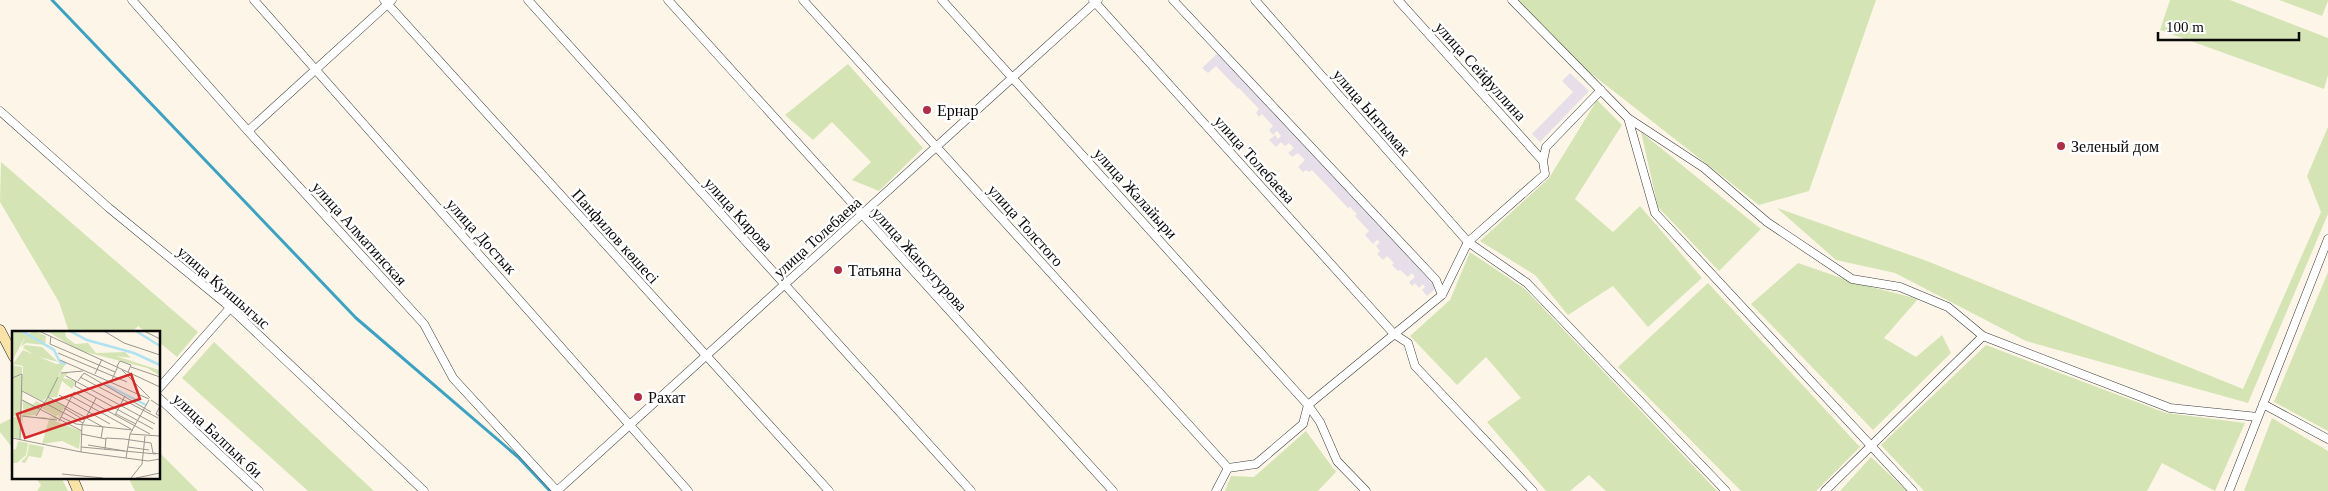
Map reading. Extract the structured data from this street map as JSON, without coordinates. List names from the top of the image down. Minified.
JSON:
{"streets":{"street":["улица Сейфуллина","улица Ынтымак","улица Толебаева","улица Жалайыри","улица Кирова","улица Толстого","улица Алматинская","улица Достык","Панфилов көшесі","улица Жансугурова","улица Куншыгыс","улица Балпык би"]},"crossings":[["улица Толебаева","улица Жалайыри"],["улица Толебаева","улица Кирова"],["улица Толебаева","улица Толстого"],["улица Толебаева","улица Алматинская"],["улица Толебаева","улица Достык"],["улица Толебаева","Панфилов көшесі"],["улица Толебаева","улица Жансугурова"]],"places":["Ернар","Зеленый дом","Татьяна","Рахат"],"scale_bar":"100 m"}
